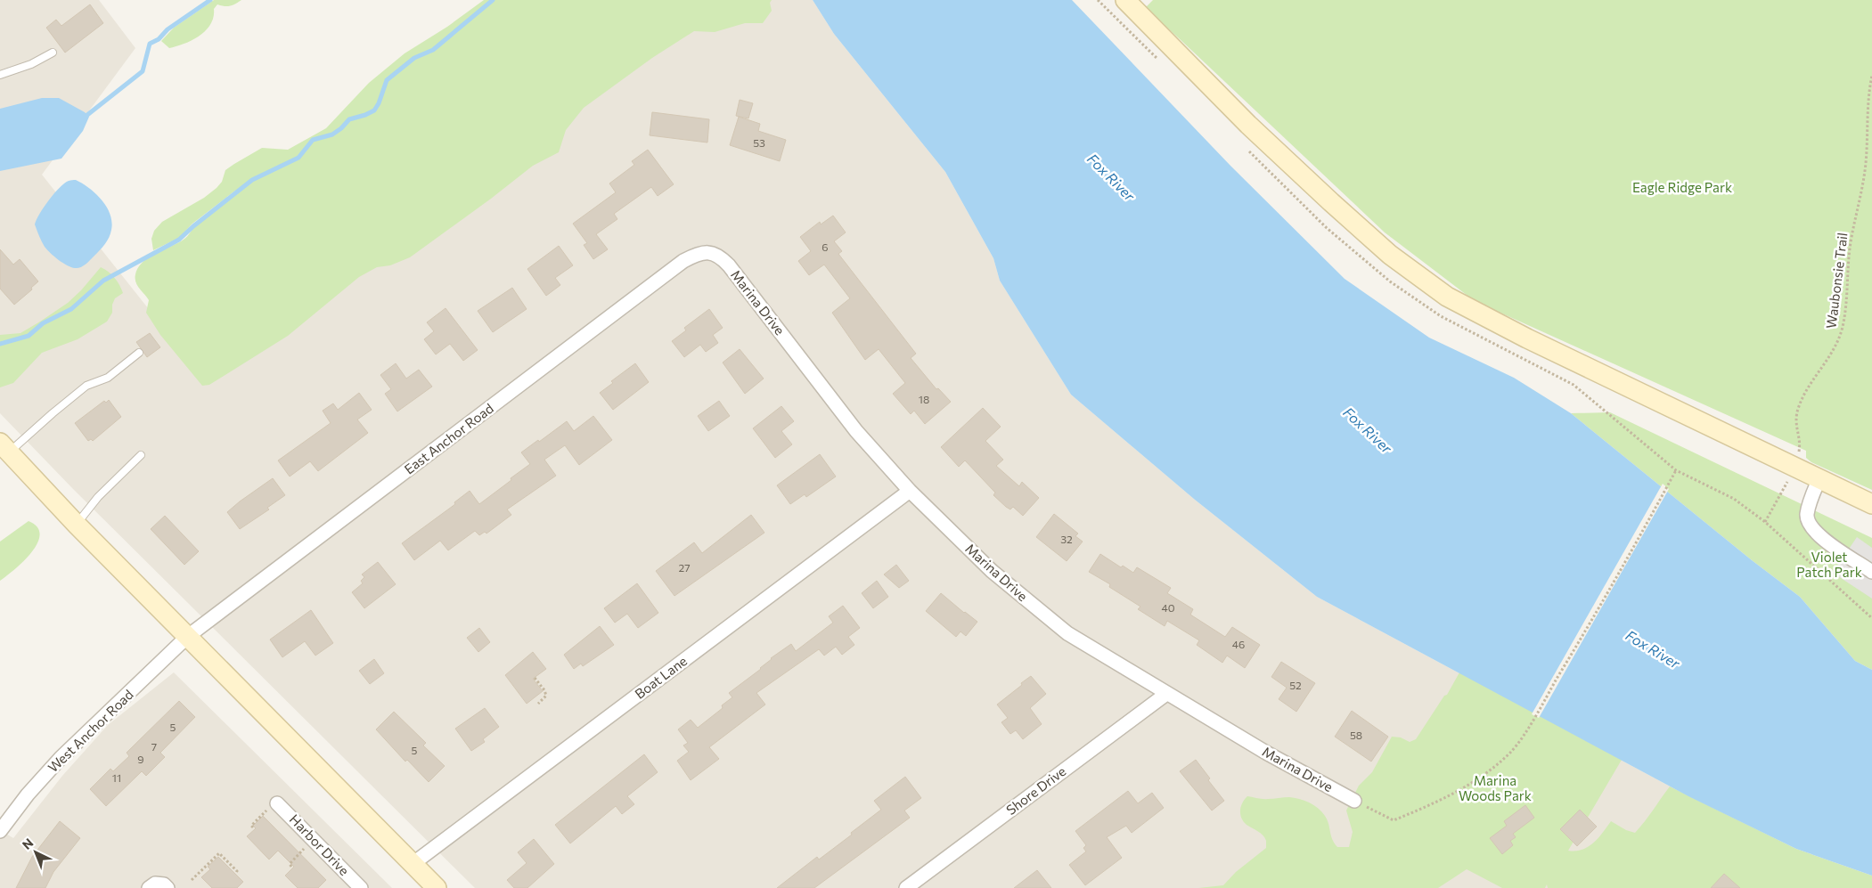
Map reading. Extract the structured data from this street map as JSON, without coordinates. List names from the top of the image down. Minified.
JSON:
{"streets":{"street":["Marina Drive","East Anchor Road","Boat Lane","West Anchor Road","Shore Drive","Harbor Drive"],"path":["Waubonsie Trail"]},"crossings":[["Marina Drive","East Anchor Road"],["Marina Drive","Boat Lane"],["Marina Drive","Shore Drive"],["East Anchor Road","West Anchor Road"]],"water":["Fox River"],"parks":["Eagle Ridge Park","Violet Patch Park","Marina Woods Park"],"house_numbers":["53","6","18","32","27","40","46","52","5","58","7","5","9","11"],"north":"top left"}
